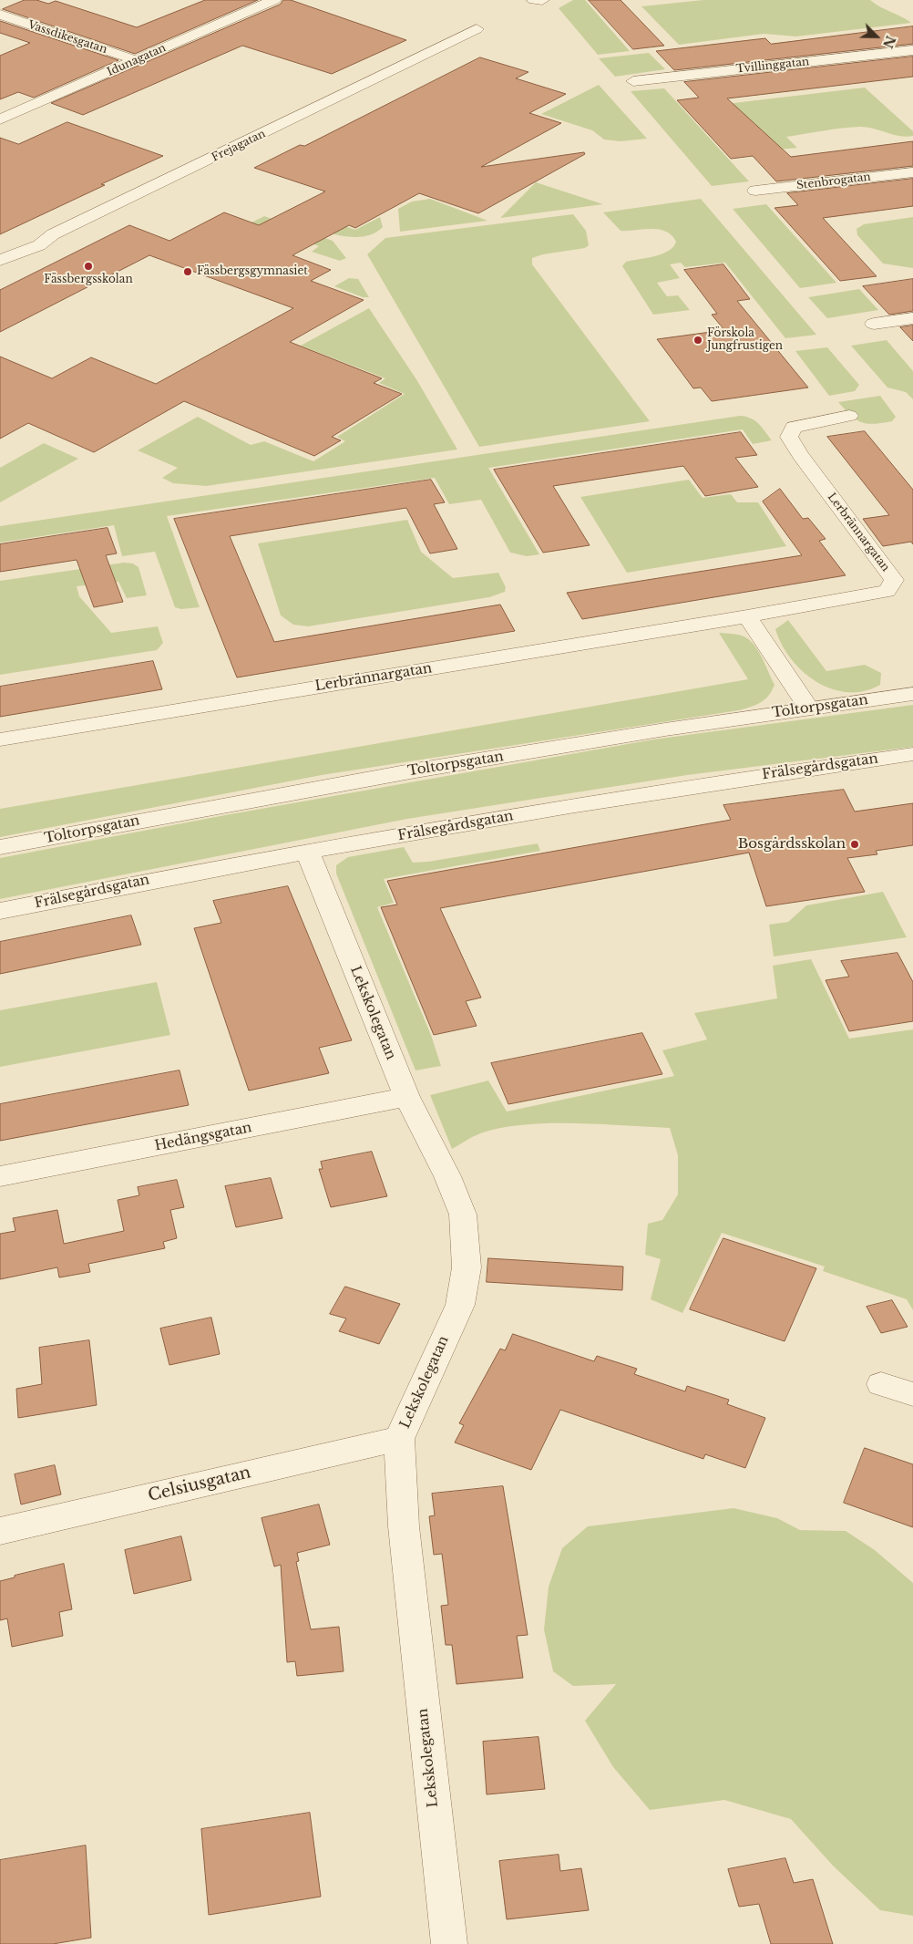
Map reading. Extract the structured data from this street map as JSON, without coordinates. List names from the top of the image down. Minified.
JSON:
{"streets":{"street":["Vassdikesgatan","Idunagatan","Tvillinggatan","Frejagatan","Stenbrogatan","Lerbrännargatan","Toltorpsgatan","Frälsegårdsgatan","Lekskolegatan","Hedängsgatan","Celsiusgatan"]},"crossings":[["Vassdikesgatan","Idunagatan"],["Frälsegårdsgatan","Lekskolegatan"],["Lekskolegatan","Hedängsgatan"],["Lekskolegatan","Celsiusgatan"]],"places":["Fässbergsskolan","Fässbergsgymnasiet","Förskola Jungfrustigen","Bosgårdsskolan"],"north":"bottom right"}
